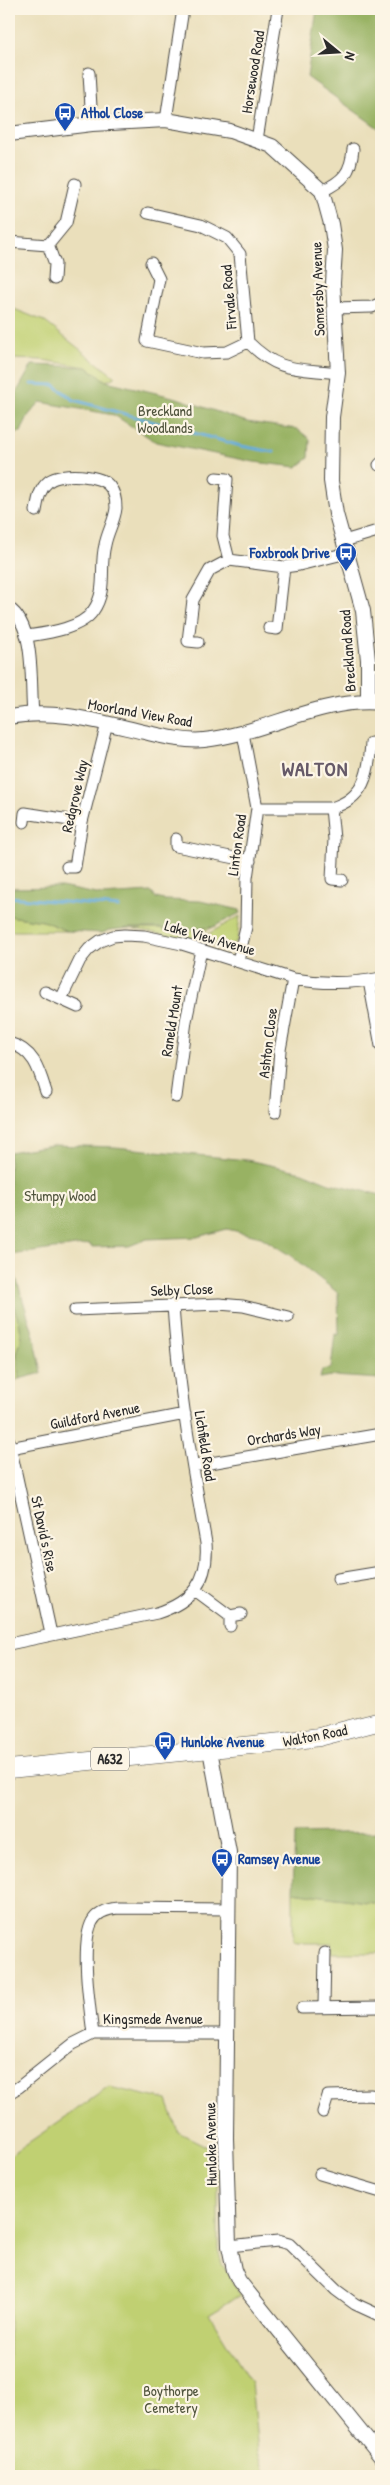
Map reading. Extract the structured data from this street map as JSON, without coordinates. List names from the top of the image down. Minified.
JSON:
{"streets":{"main road":["Walton Road","A632"],"street":["Horsewood Road","Somersby Avenue","Firvale Road","Breckland Road","Moorland View Road","Redgrove Way","Linton Road","Lake View Avenue","Raneld Mount","Ashton Close","Selby Close","Guildford Avenue","Orchards Way","Lichfield Road","St David's Rise","Kingsmede Avenue","Hunloke Avenue"]},"crossings":[["Somersby Avenue","Firvale Road"],["Somersby Avenue","Breckland Road"],["Breckland Road","Moorland View Road"],["Moorland View Road","Redgrove Way"],["Moorland View Road","Linton Road"],["Linton Road","Lake View Avenue"],["Lake View Avenue","Raneld Mount"],["Lake View Avenue","Ashton Close"],["Selby Close","Lichfield Road"],["Guildford Avenue","Lichfield Road"],["Guildford Avenue","St David's Rise"],["Orchards Way","Lichfield Road"],["Lichfield Road","St David's Rise"],["Walton Road","Hunloke Avenue"],["Kingsmede Avenue","Hunloke Avenue"]],"districts":["WALTON"],"parks":["Breckland Woodlands","Stumpy Wood","Boythorpe Cemetery"],"places":{"bus stop":["Athol Close","Foxbrook Drive","Hunloke Avenue","Ramsey Avenue"]},"north":"right"}
